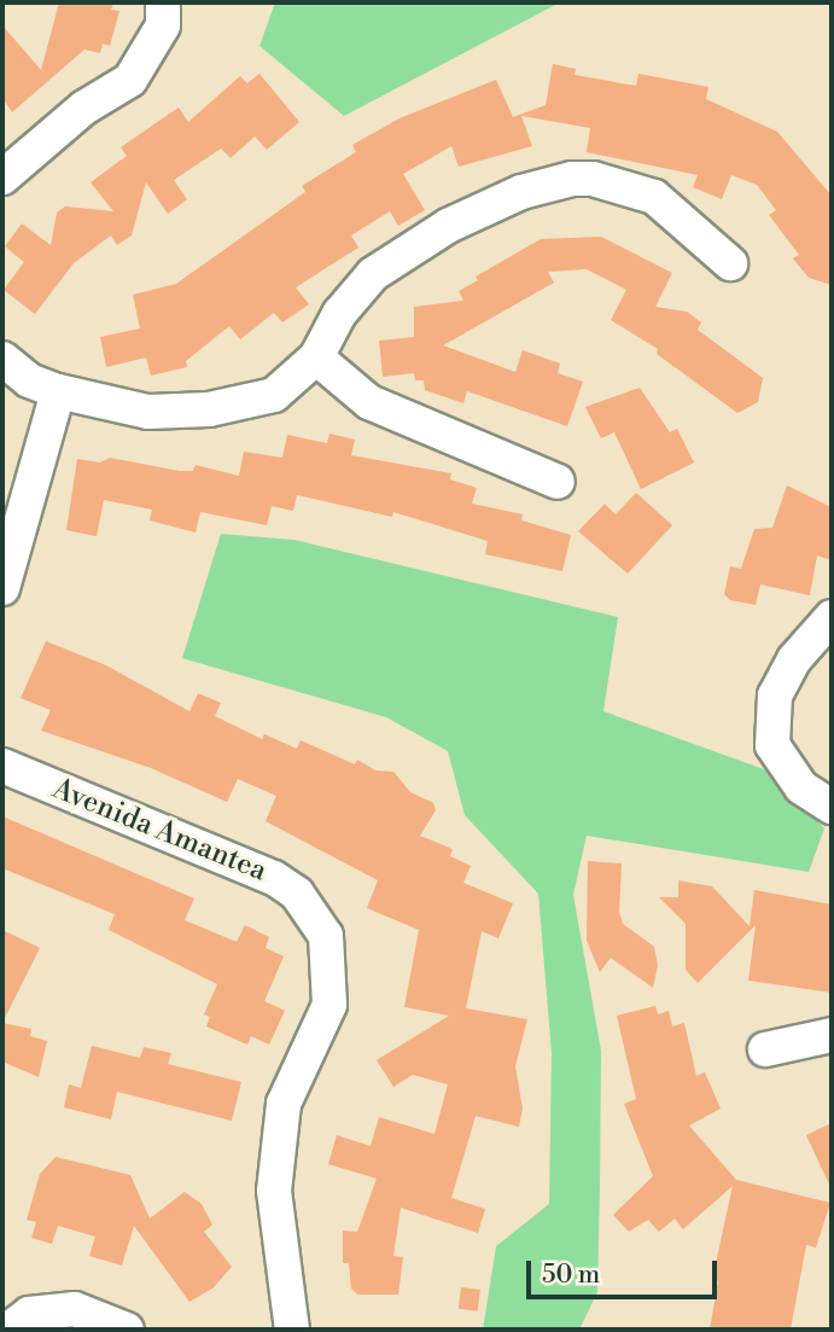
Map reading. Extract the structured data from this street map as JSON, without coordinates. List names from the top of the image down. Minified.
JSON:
{"streets":{"street":["Avenida Amantea"]},"scale_bar":"50 m"}
